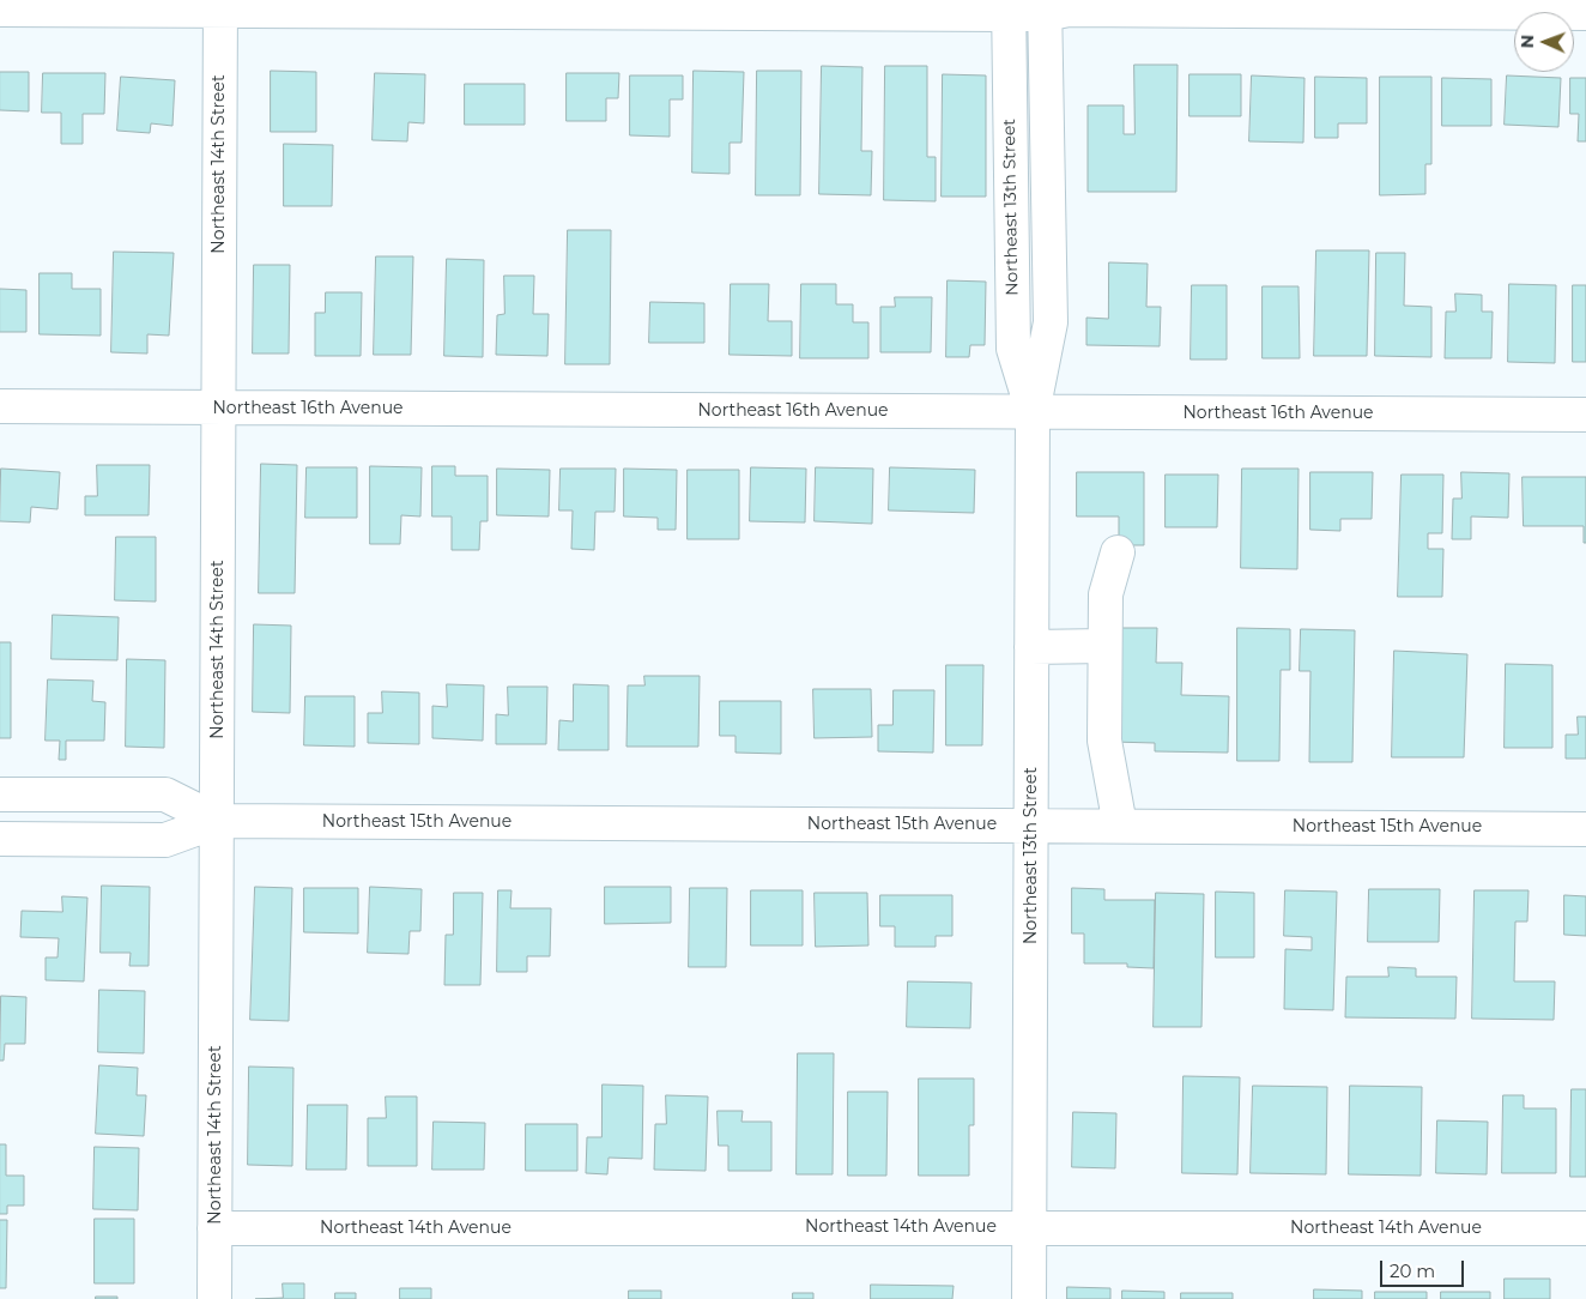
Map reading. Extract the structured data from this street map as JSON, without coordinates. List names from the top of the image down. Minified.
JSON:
{"streets":{"street":["Northeast 14th Street","Northeast 13th Street","Northeast 16th Avenue","Northeast 15th Avenue","Northeast 14th Avenue"]},"crossings":[["Northeast 14th Street","Northeast 16th Avenue"],["Northeast 14th Street","Northeast 15th Avenue"],["Northeast 14th Street","Northeast 14th Avenue"],["Northeast 13th Street","Northeast 16th Avenue"],["Northeast 13th Street","Northeast 15th Avenue"],["Northeast 13th Street","Northeast 14th Avenue"]],"scale_bar":"20 m","north":"left"}
